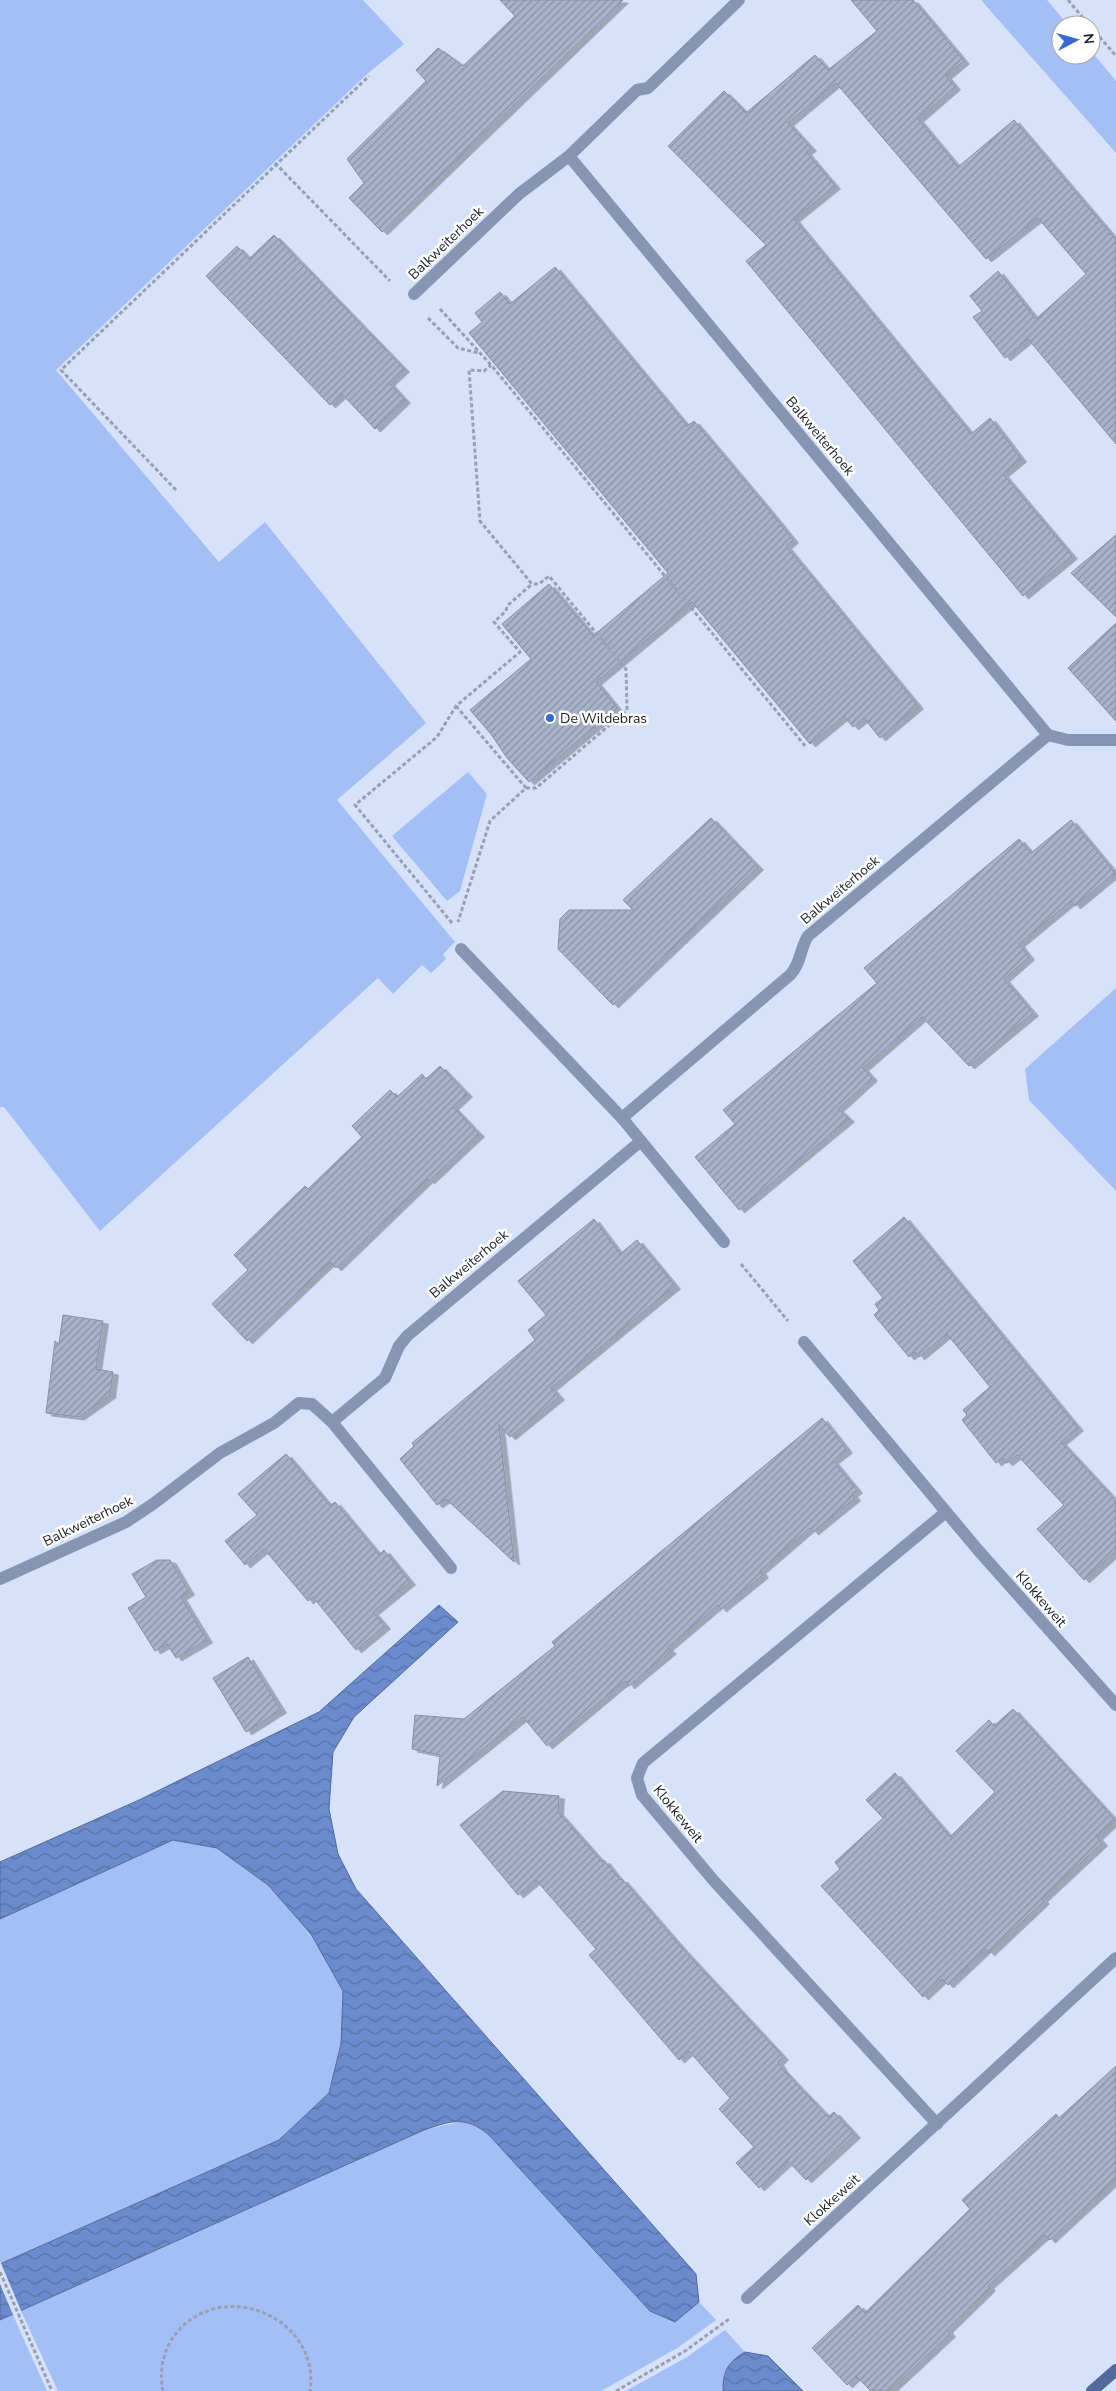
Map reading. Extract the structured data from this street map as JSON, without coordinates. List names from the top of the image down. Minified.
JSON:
{"streets":{"street":["Balkweiterhoek","Klokkeweit"]},"places":["De Wildebras"],"north":"right"}
